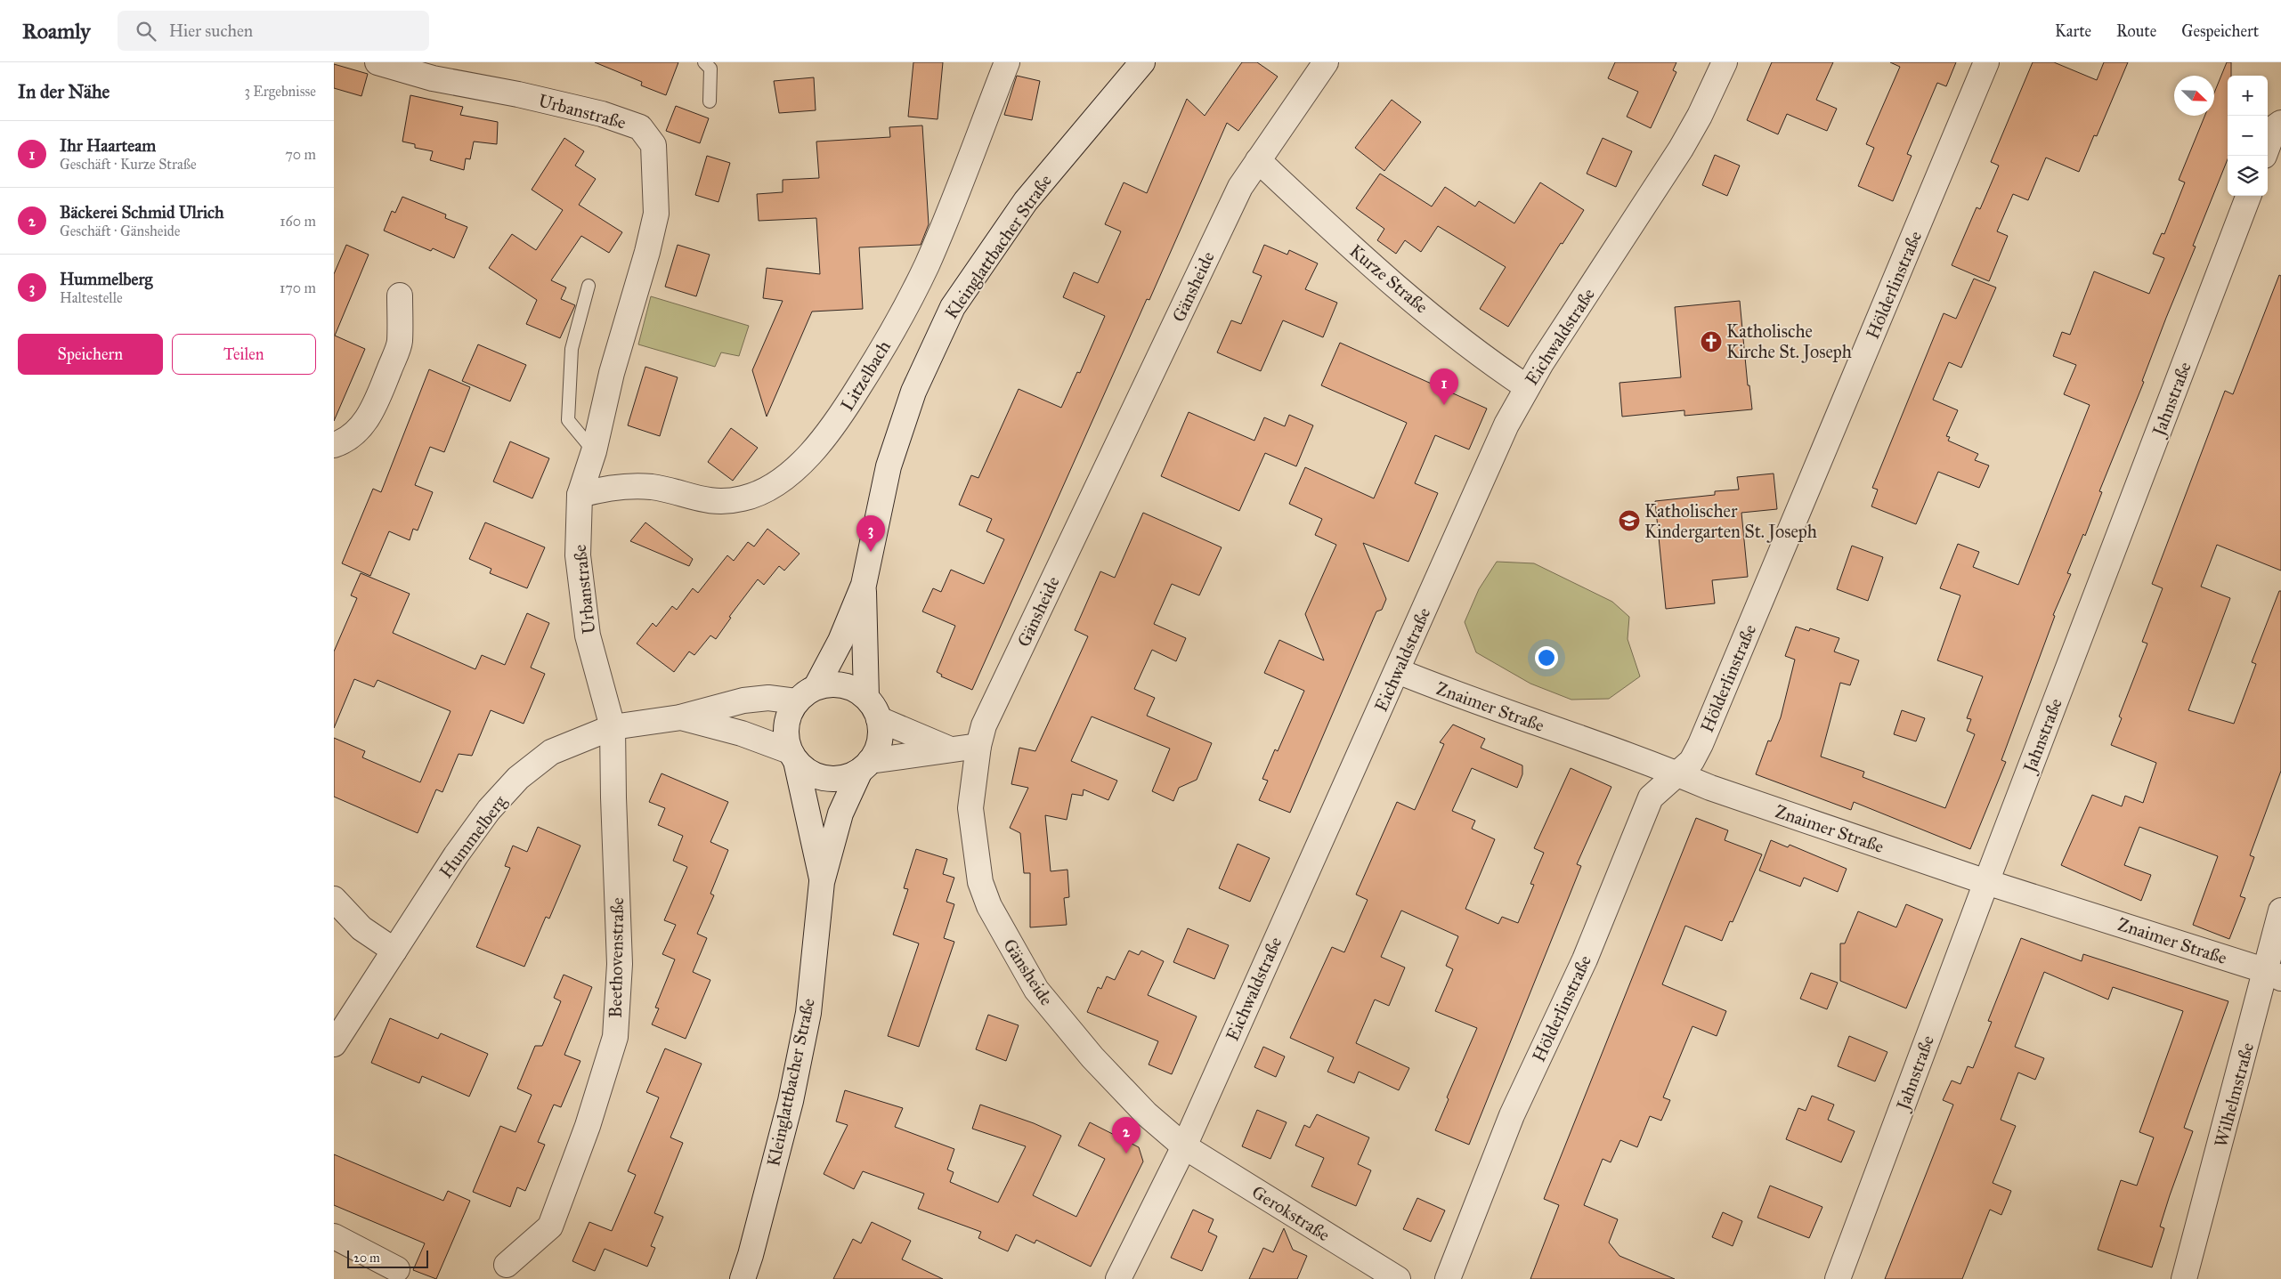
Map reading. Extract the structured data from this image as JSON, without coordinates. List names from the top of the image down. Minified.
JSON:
{"streets":{"street":["Urbanstraße","Kleinglattbacher Straße","Kurze Straße","Hölderlinstraße","Gänsheide","Eichwaldstraße","Litzelbach","Jahnstraße","Znaimer Straße","Hummelberg","Beethovenstraße","Wilhelmstraße","Gerokstraße"]},"crossings":[["Urbanstraße","Litzelbach"],["Urbanstraße","Hummelberg"],["Urbanstraße","Beethovenstraße"],["Kleinglattbacher Straße","Hummelberg"],["Kurze Straße","Gänsheide"],["Kurze Straße","Eichwaldstraße"],["Hölderlinstraße","Znaimer Straße"],["Gänsheide","Eichwaldstraße"],["Gänsheide","Gerokstraße"],["Eichwaldstraße","Znaimer Straße"],["Eichwaldstraße","Gerokstraße"],["Jahnstraße","Znaimer Straße"],["Znaimer Straße","Wilhelmstraße"],["Hummelberg","Beethovenstraße"]],"places":{"church":["Katholische Kirche St. Joseph"],"school or university":["Katholischer Kindergarten St. Joseph"]},"scale_bar":"20 m","north":"bottom right","page":{"header":"Roamly","search":"Hier suchen","nav":["Karte","Route","Gespeichert"],"heading":["In der Nähe","3 Ergebnisse"],"map_buttons":["+","−"],"list":[{"mark":"1","name":"Ihr Haarteam","note":"Geschäft · Kurze Straße","value":"70 m"},{"mark":"2","name":"Bäckerei Schmid Ulrich","note":"Geschäft · Gänsheide","value":"160 m"},{"mark":"3","name":"Hummelberg","note":"Haltestelle","value":"170 m"}],"buttons":["Speichern","Teilen"],"pins":["1","3","2"],"scale":"20 m"}}
